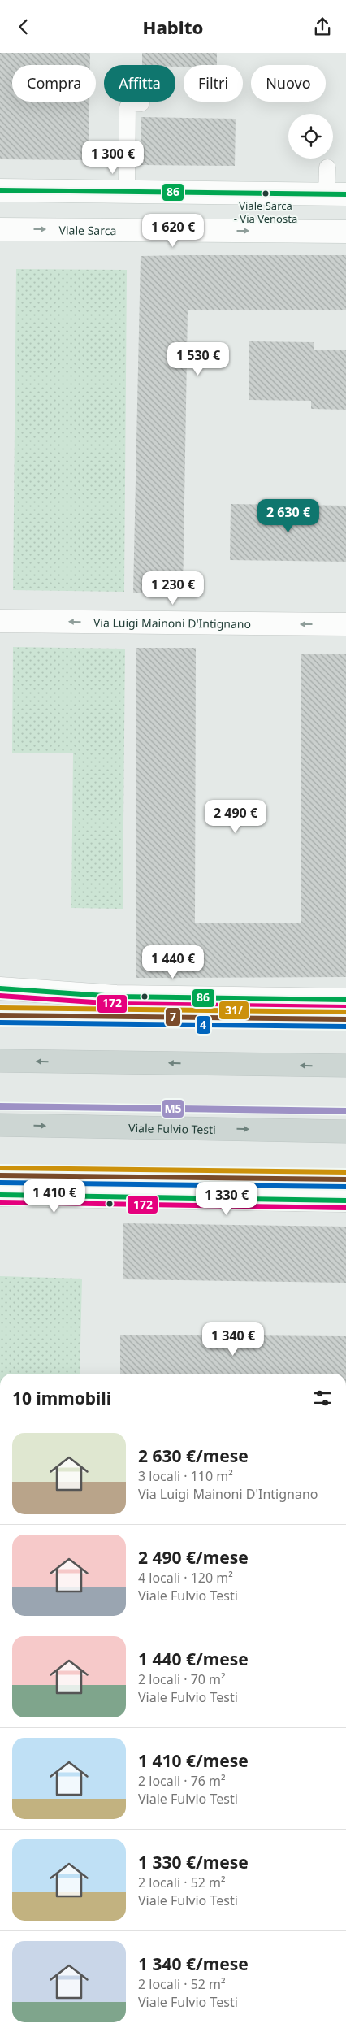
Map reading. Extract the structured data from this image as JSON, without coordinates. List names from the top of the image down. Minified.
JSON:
{"streets":{"main road":["Viale Fulvio Testi"],"street":["Viale Sarca","Via Luigi Mainoni D'Intignano"]},"one_way":["Via Luigi Mainoni D'Intignano"],"places":["Viale Sarca - Via Venosta"],"lines":["transit line 86","transit line 172","transit line 31/","transit line 7","tram line 4","transit line M5"],"page":{"header":"Habito","chip":["Compra","Affitta","Filtri","Nuovo"],"price":["1 300 €","1 620 €","1 530 €","2 630 €","1 230 €","2 490 €","1 440 €","1 410 €","1 330 €","1 340 €"],"heading":"10 immobili","list":[{"name":"2 630 €/mese","note":"3 locali · 110 m² · Via Luigi Mainoni D'Intignano"},{"name":"2 490 €/mese","note":"4 locali · 120 m² · Viale Fulvio Testi"},{"name":"1 440 €/mese","note":"2 locali · 70 m² · Viale Fulvio Testi"},{"name":"1 410 €/mese","note":"2 locali · 76 m² · Viale Fulvio Testi"},{"name":"1 330 €/mese","note":"2 locali · 52 m² · Viale Fulvio Testi"},{"name":"1 340 €/mese","note":"2 locali · 52 m² · Viale Fulvio Testi"}]}}
